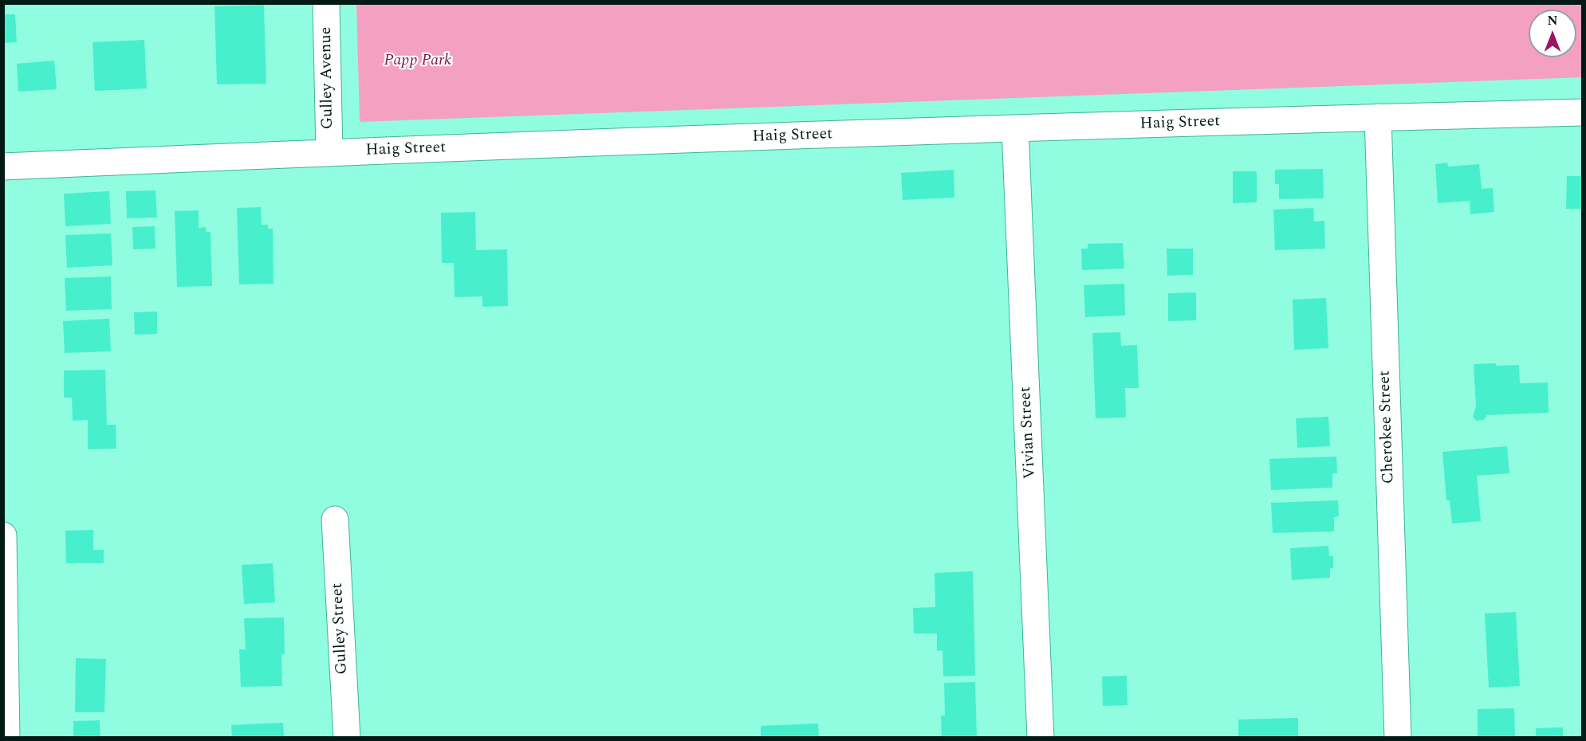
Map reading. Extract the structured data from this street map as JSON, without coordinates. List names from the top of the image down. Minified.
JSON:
{"streets":{"street":["Gulley Avenue","Haig Street","Cherokee Street","Vivian Street","Gulley Street"]},"crossings":[["Gulley Avenue","Haig Street"],["Haig Street","Cherokee Street"],["Haig Street","Vivian Street"]],"parks":["Papp Park"],"north":"top"}
